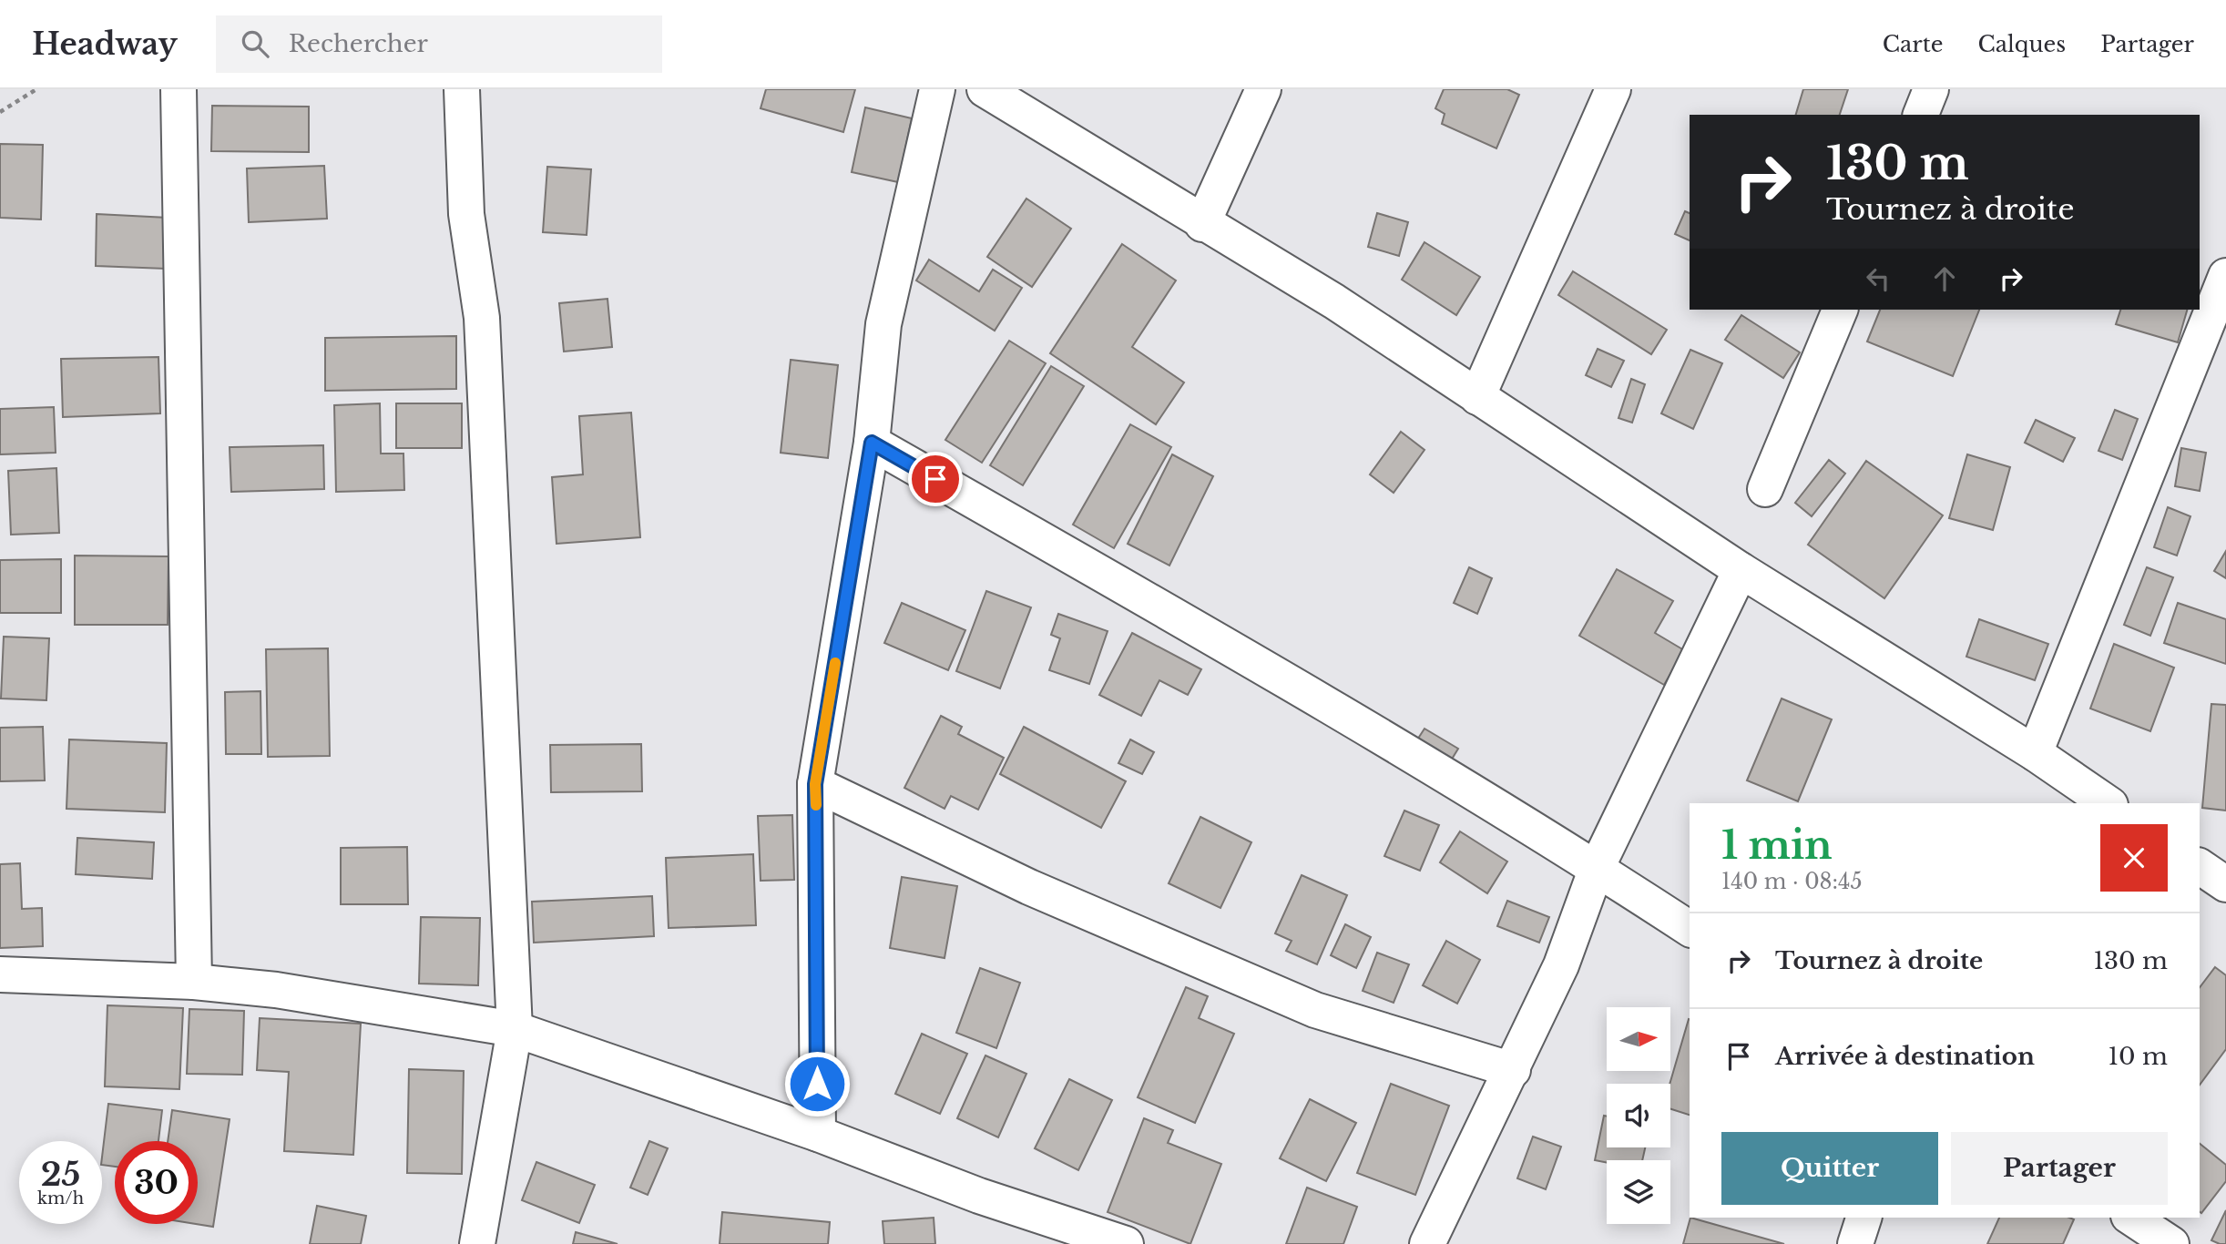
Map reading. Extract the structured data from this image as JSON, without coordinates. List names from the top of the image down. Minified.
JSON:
{"north":"right","page":{"header":"Headway","search":"Rechercher","nav":["Carte","Calques","Partager"],"turn":["130 m","Tournez à droite"],"heading":["1 min","140 m · 08:45"],"list":[{"name":"Tournez à droite","value":"130 m"},{"name":"Arrivée à destination","value":"10 m"}],"buttons":["Quitter","Partager"],"speed":"25 km/h","limit":"30"}}
